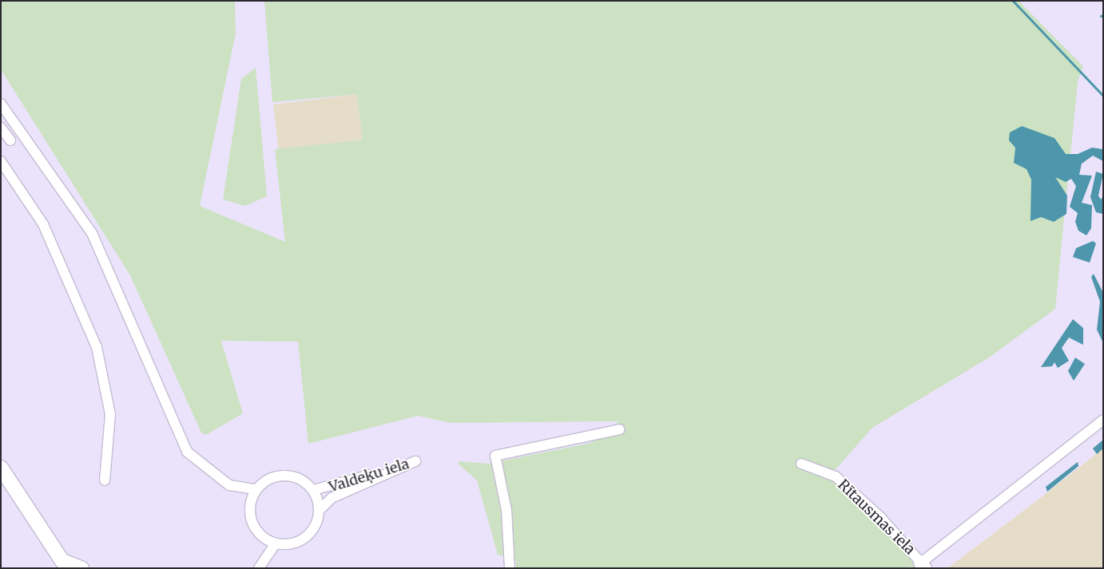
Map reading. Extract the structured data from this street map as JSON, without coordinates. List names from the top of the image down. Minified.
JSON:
{"streets":{"street":["Valdeķu iela","Rītausmas iela"]}}
